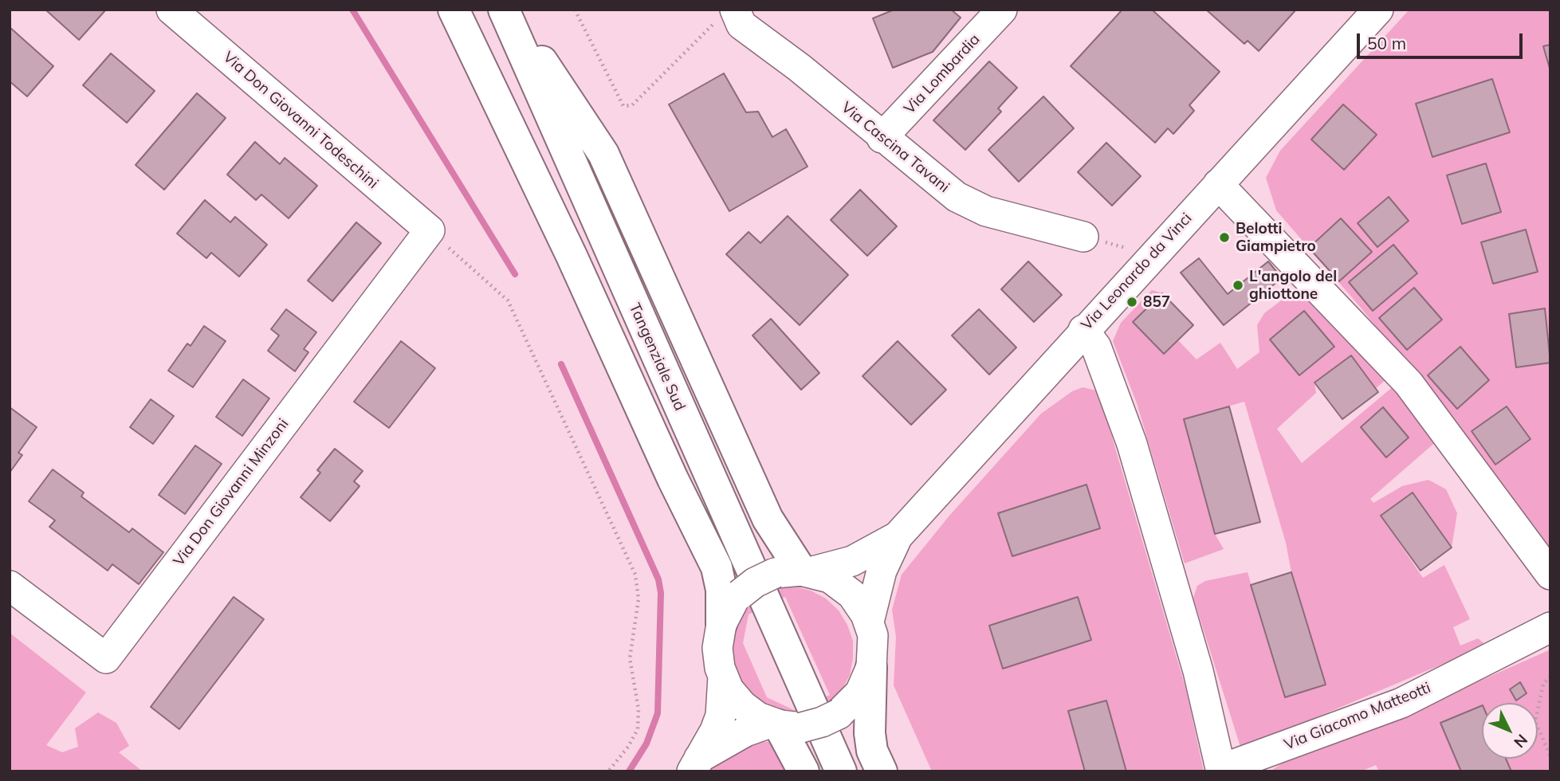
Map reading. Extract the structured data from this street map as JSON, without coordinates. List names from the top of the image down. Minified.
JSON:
{"streets":{"highway":["Tangenziale Sud"],"street":["Via Lombardia","Via Don Giovanni Todeschini","Via Cascina Tavani","Via Leonardo da Vinci","Via Don Giovanni Minzoni","Via Giacomo Matteotti"]},"crossings":[["Via Lombardia","Via Cascina Tavani"],["Via Don Giovanni Todeschini","Via Don Giovanni Minzoni"]],"places":["Belotti Giampietro","L'angolo del ghiottone","857"],"scale_bar":"50 m","north":"bottom right"}
